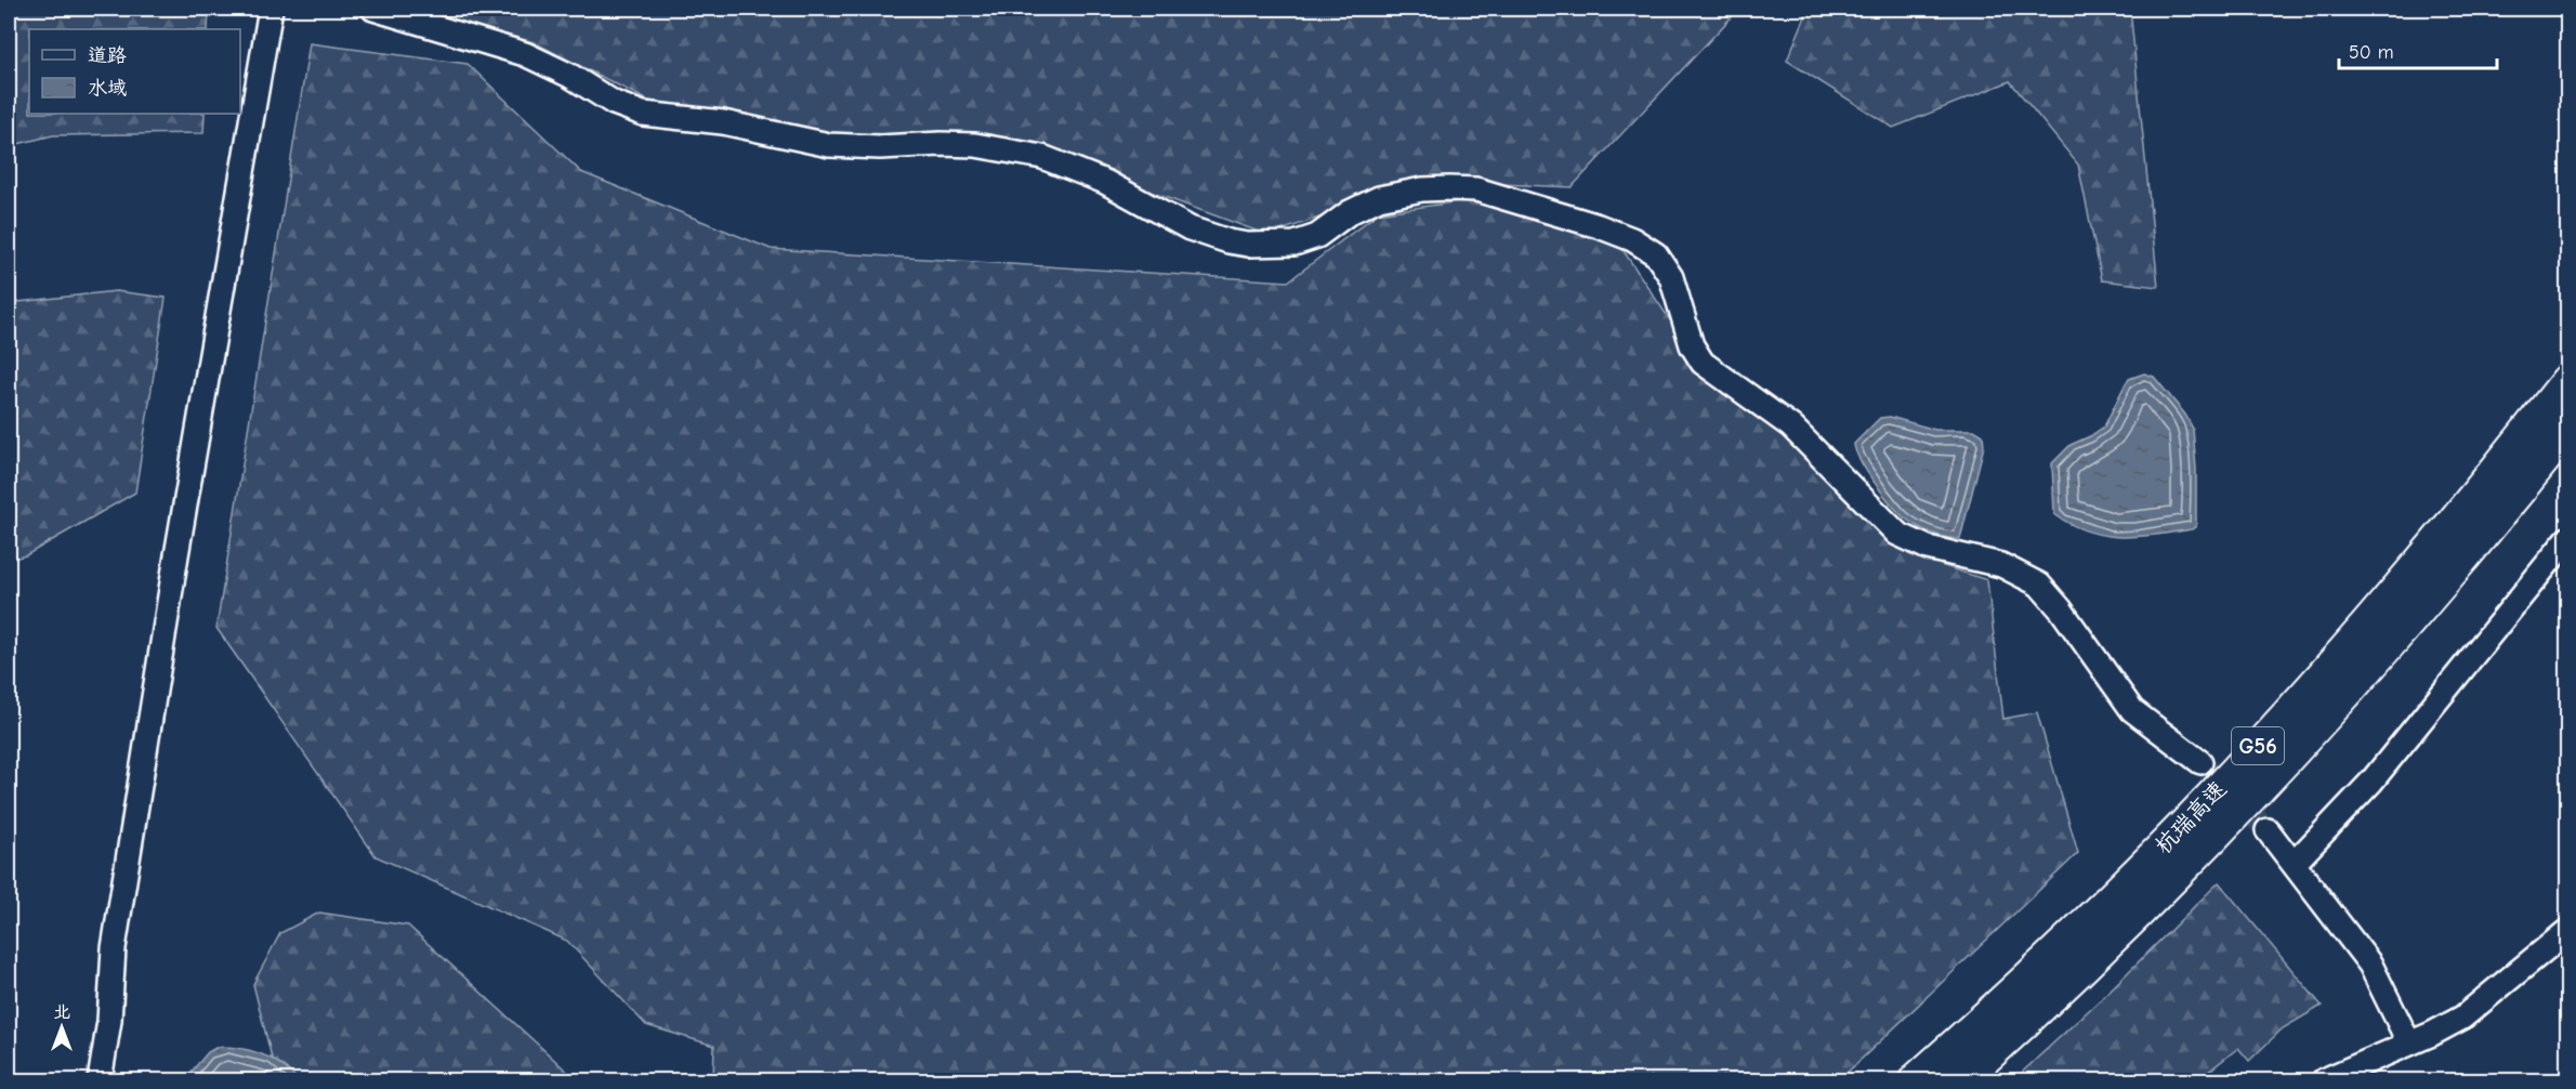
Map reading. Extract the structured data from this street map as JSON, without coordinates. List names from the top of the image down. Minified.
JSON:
{"streets":{"highway":["G56","杭瑞高速"]},"legend":["道路","水域"],"scale_bar":"50 m","north":"top"}
